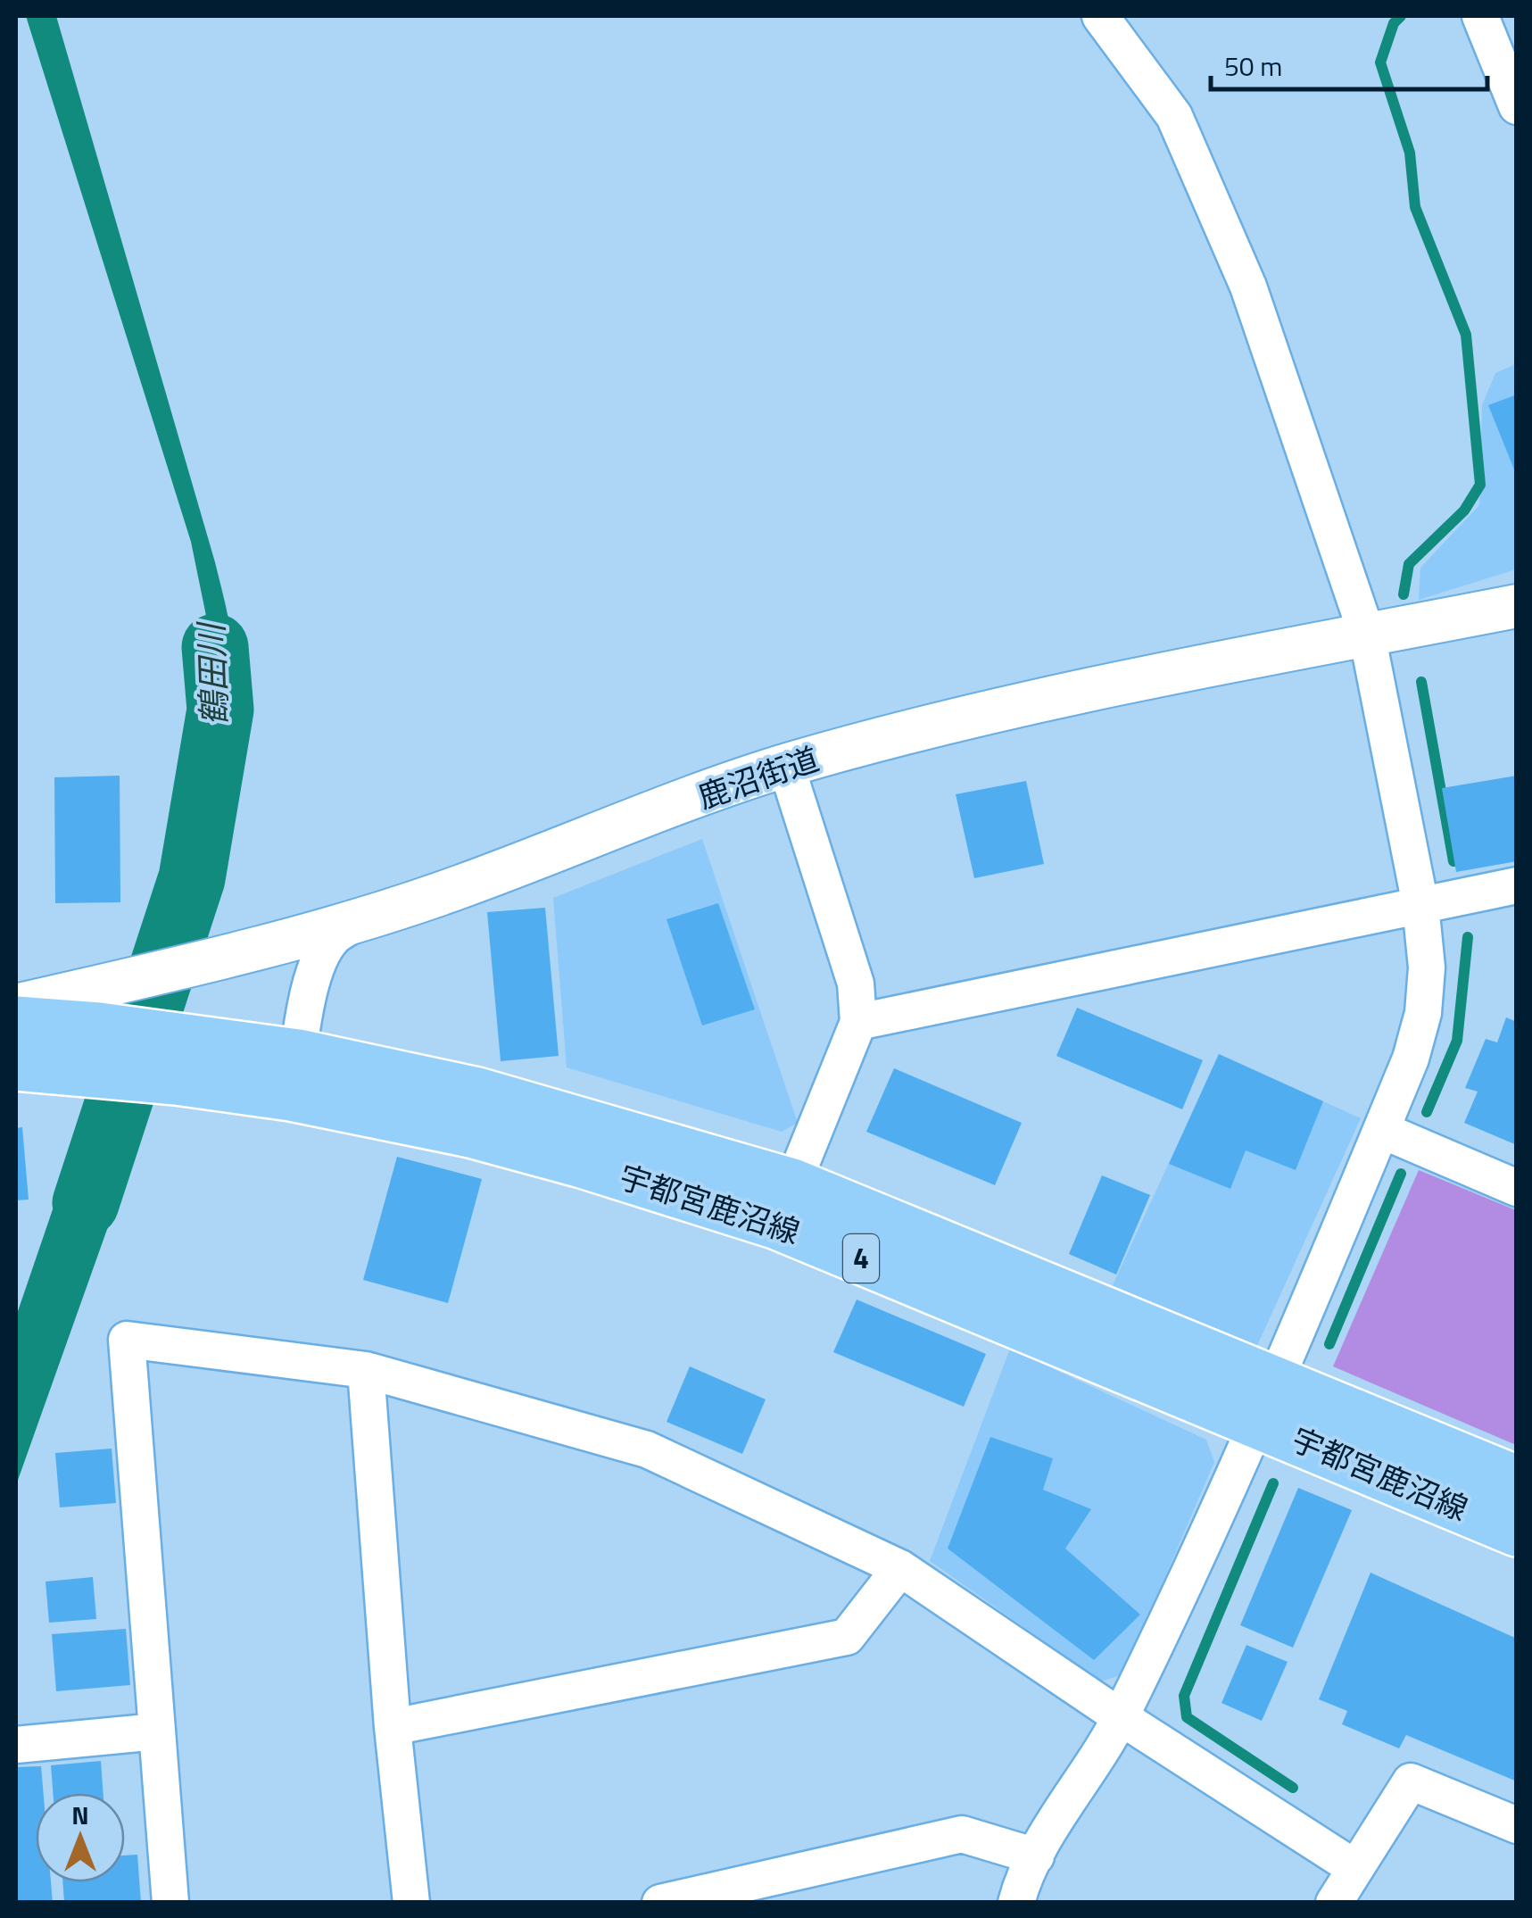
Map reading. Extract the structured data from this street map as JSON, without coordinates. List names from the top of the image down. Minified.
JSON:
{"streets":{"main road":["宇都宮鹿沼線","4"],"street":["鹿沼街道"]},"crossings":[["宇都宮鹿沼線","4"]],"water":["鶴田川"],"scale_bar":"50 m","north":"top"}
